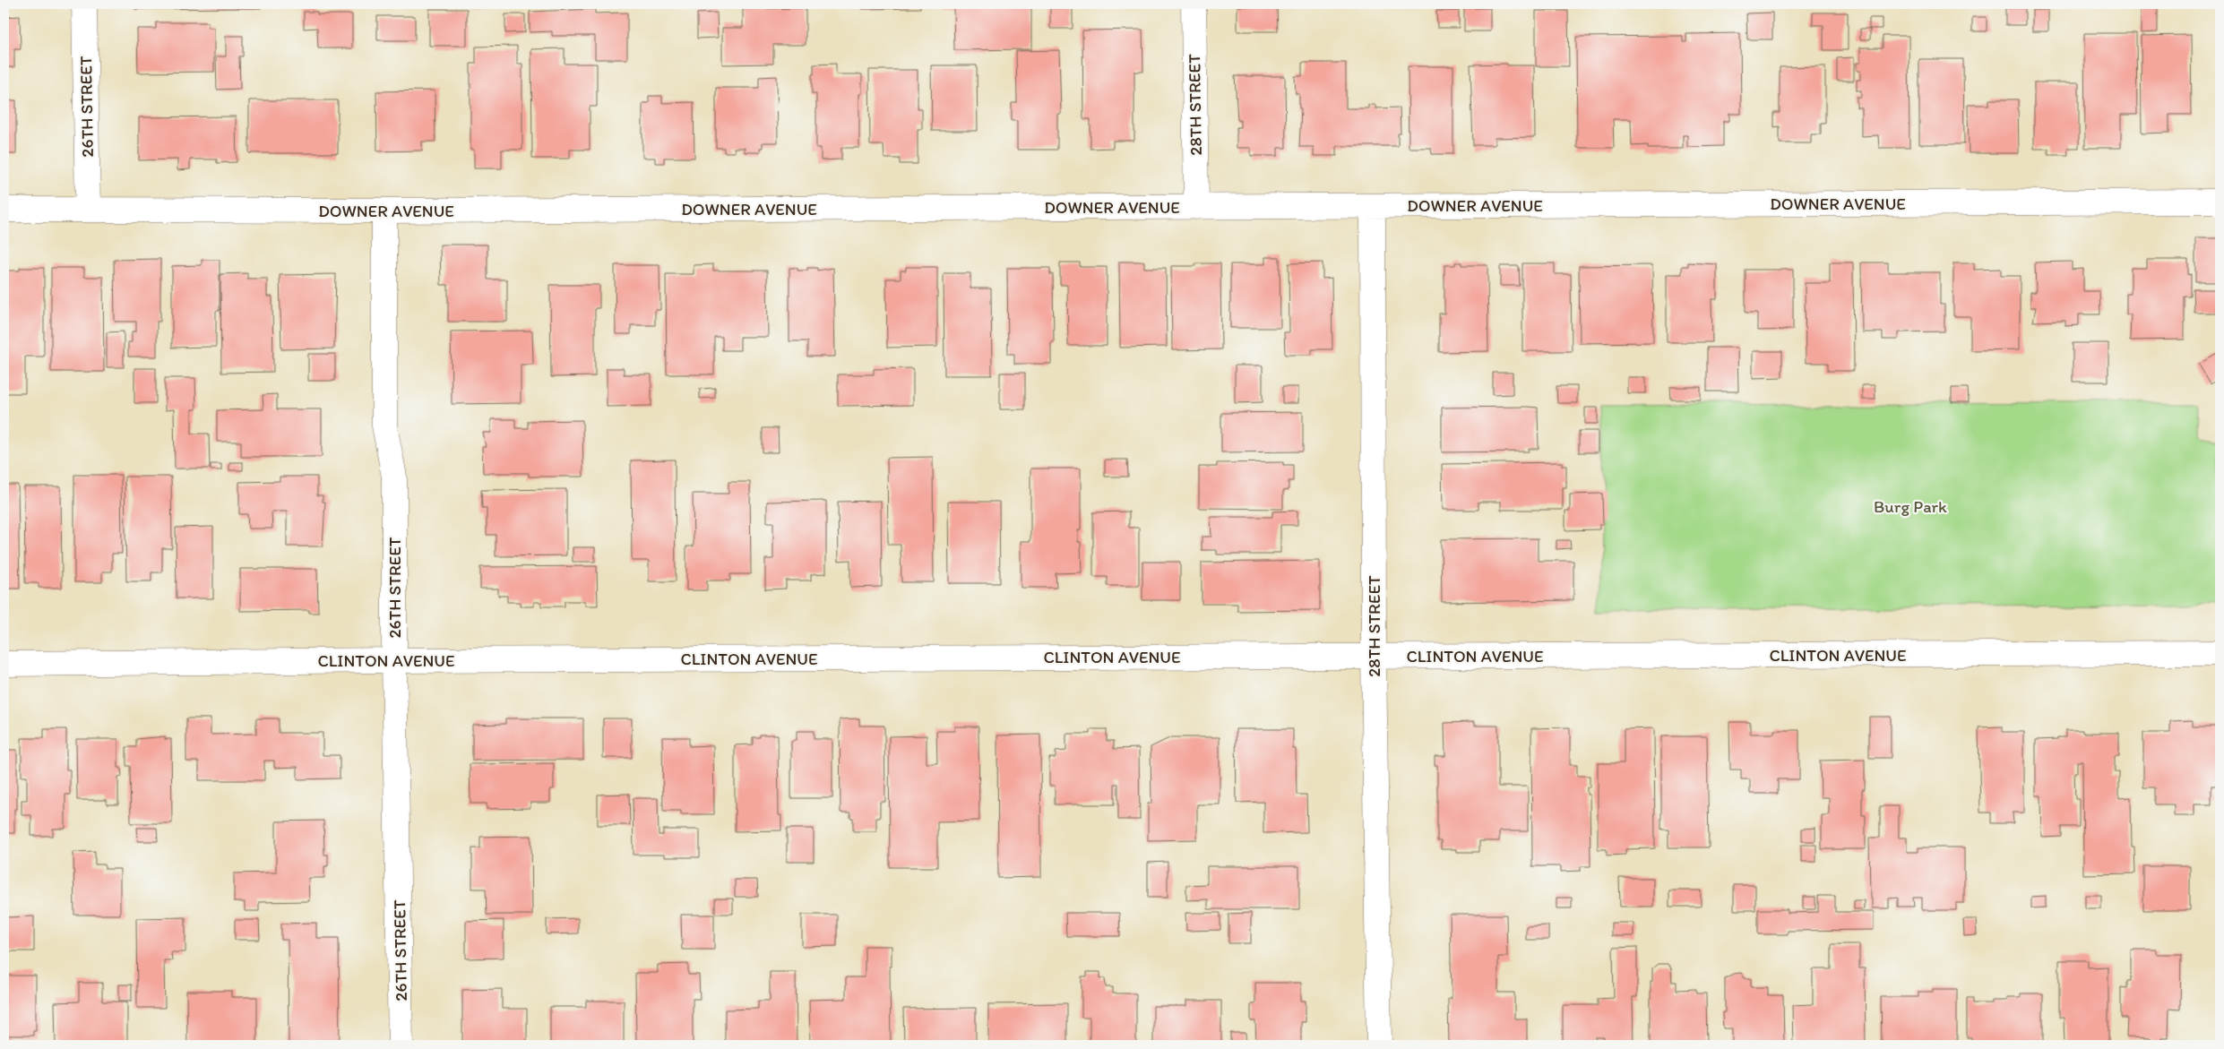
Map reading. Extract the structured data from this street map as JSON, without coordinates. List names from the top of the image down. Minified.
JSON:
{"streets":{"street":["28TH STREET","26TH STREET","DOWNER AVENUE","CLINTON AVENUE"]},"crossings":[["28TH STREET","DOWNER AVENUE"],["28TH STREET","CLINTON AVENUE"],["26TH STREET","DOWNER AVENUE"],["26TH STREET","CLINTON AVENUE"]],"parks":["Burg Park"]}
